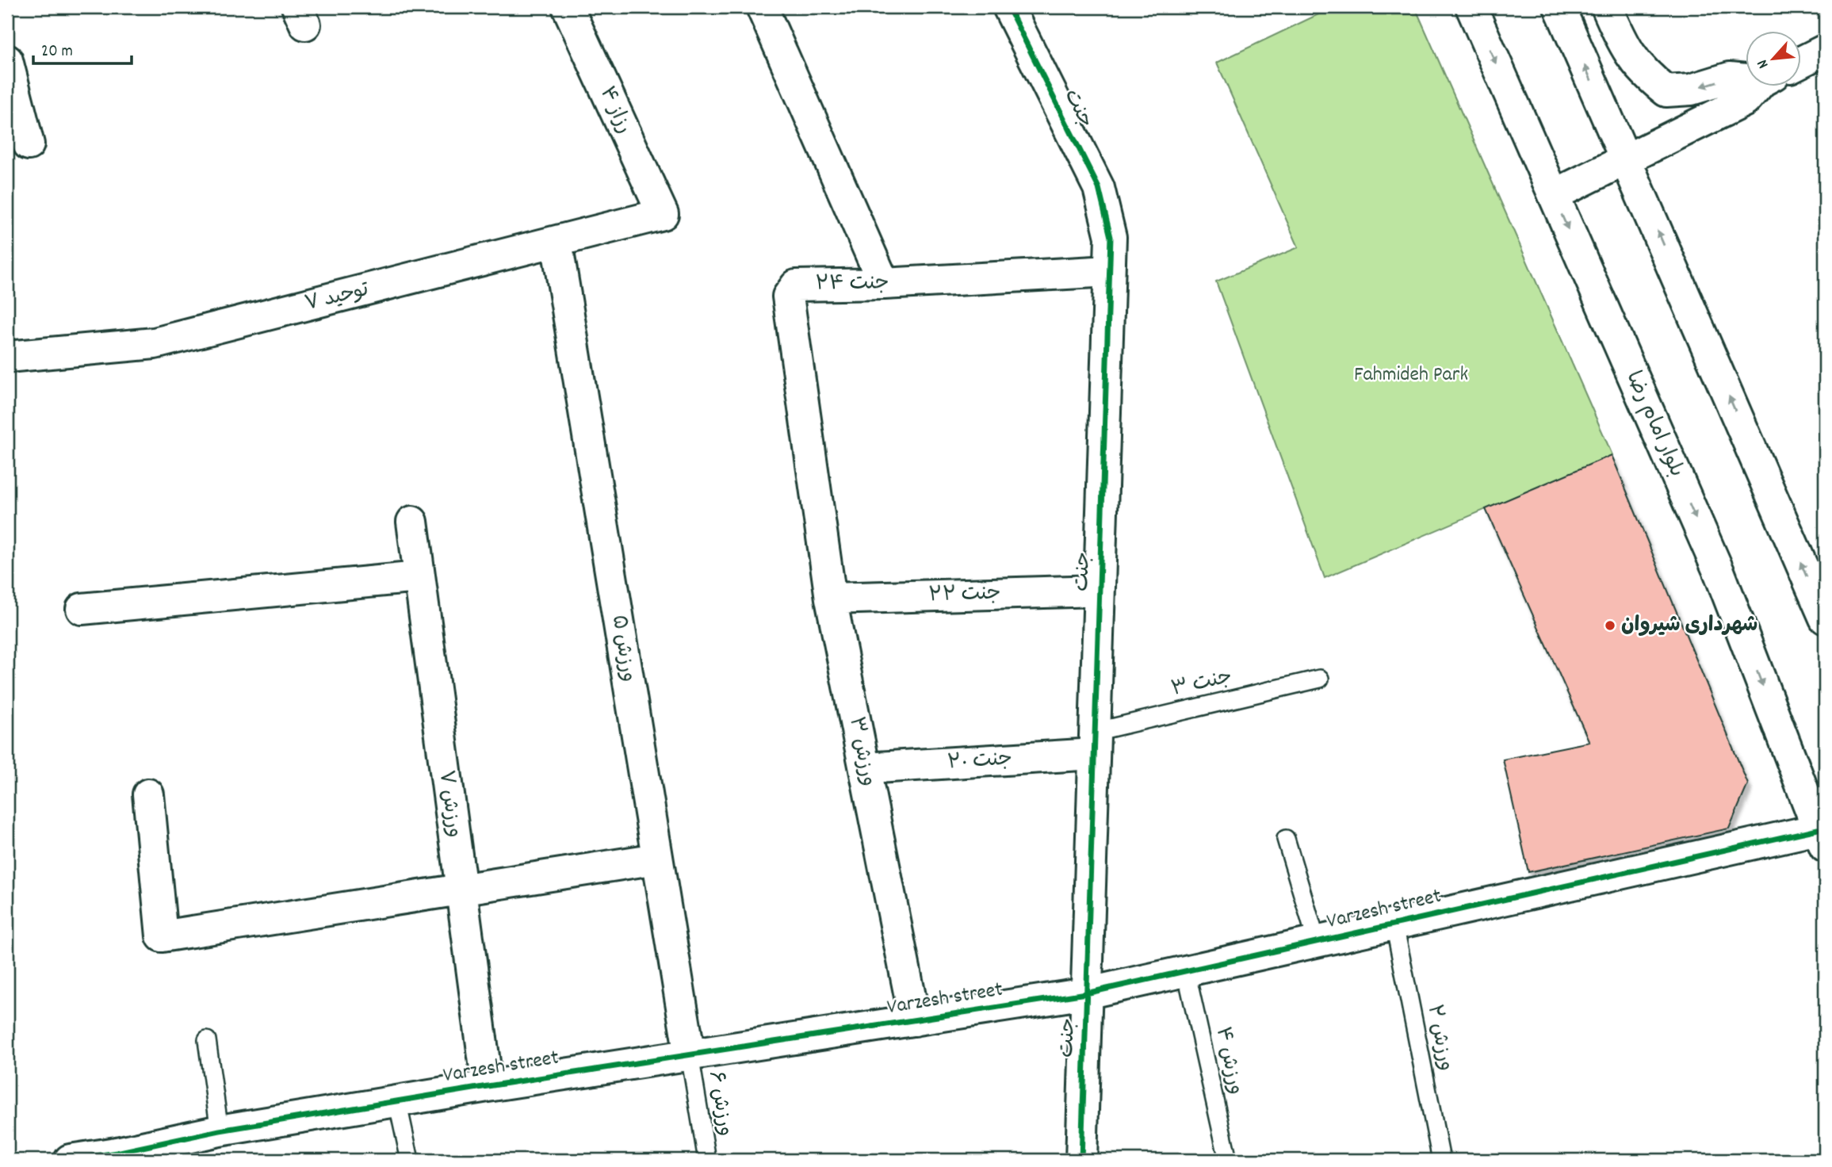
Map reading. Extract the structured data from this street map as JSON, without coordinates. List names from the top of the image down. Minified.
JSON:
{"streets":{"street":["جنت","رزاز ۴","جنت ۲۴","توحید ۷","بلوار امام رضا","جنت ۲۲","ورزش ۵","ورزش ۳","جنت ۲۰","ورزش ۷","Varzesh street"],"lane":["جنت ۳","ورزش ۲","ورزش ۴","ورزش ۶"]},"crossings":[["جنت","جنت ۲۴"],["جنت","جنت ۲۲"],["جنت","جنت ۳"],["جنت","جنت ۲۰"],["جنت","Varzesh street"],["رزاز ۴","توحید ۷"],["جنت ۲۴","ورزش ۳"],["توحید ۷","ورزش ۵"],["بلوار امام رضا","Varzesh street"],["جنت ۲۲","ورزش ۳"],["ورزش ۵","Varzesh street"],["ورزش ۵","ورزش ۶"],["جنت ۳","جنت ۲۰"],["ورزش ۳","جنت ۲۰"],["ورزش ۳","Varzesh street"],["ورزش ۷","Varzesh street"],["Varzesh street","ورزش ۲"],["Varzesh street","ورزش ۴"],["Varzesh street","ورزش ۶"]],"parks":["Fahmideh Park"],"places":["شهرداری شیروان"],"scale_bar":"20 m","north":"bottom left"}
